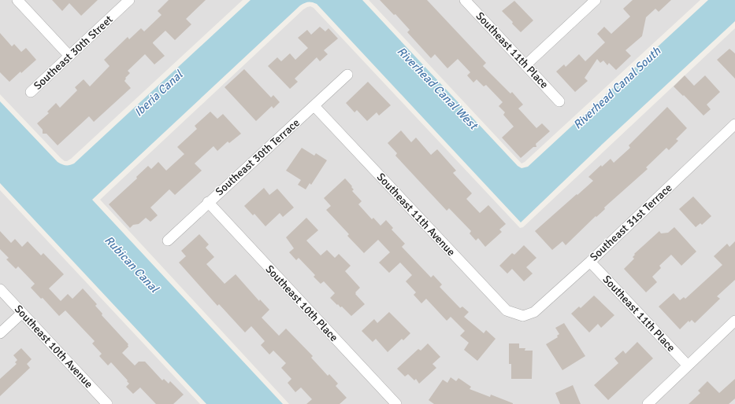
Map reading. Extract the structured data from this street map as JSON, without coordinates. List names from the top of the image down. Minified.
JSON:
{"streets":{"street":["Southeast 11th Place","Southeast 30th Street","Southeast 30th Terrace","Southeast 11th Avenue","Southeast 31st Terrace","Southeast 10th Place","Southeast 10th Avenue"]},"crossings":[["Southeast 11th Place","Southeast 31st Terrace"],["Southeast 30th Terrace","Southeast 11th Avenue"],["Southeast 30th Terrace","Southeast 10th Place"],["Southeast 11th Avenue","Southeast 31st Terrace"]],"water":["Riverhead Canal West","Riverhead Canal South","Iberia Canal","Rubican Canal"]}
